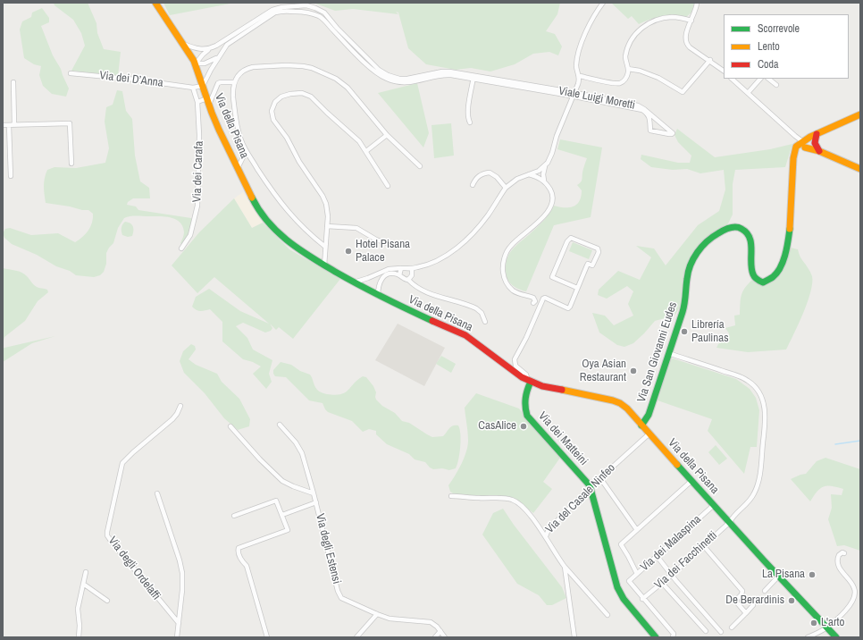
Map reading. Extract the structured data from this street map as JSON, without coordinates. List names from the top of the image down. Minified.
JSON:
{"streets":{"main road":["Via della Pisana","Via San Giovanni Eudes","Via dei Matteini"],"street":["Via dei D’Anna","Viale Luigi Moretti","Via dei Carafa","Via del Casale Ninfeo","Via dei Malaspina","Via degli Estensi","Via dei Facchinetti","Via degli Ordelaffi"]},"crossings":[["Via dei D’Anna","Viale Luigi Moretti"],["Via dei D’Anna","Via della Pisana"],["Via dei D’Anna","Via dei Carafa"],["Viale Luigi Moretti","Via della Pisana"],["Via della Pisana","Via San Giovanni Eudes"],["Via della Pisana","Via dei Matteini"],["Via della Pisana","Via del Casale Ninfeo"],["Via della Pisana","Via dei Malaspina"],["Via della Pisana","Via dei Facchinetti"],["Via San Giovanni Eudes","Via del Casale Ninfeo"],["Via San Giovanni Eudes","Via dei Facchinetti"],["Via dei Matteini","Via del Casale Ninfeo"],["Via dei Malaspina","Via dei Facchinetti"]],"places":["Hotel Pisana Palace","Librería Paulinas","Oya Asian Restaurant","CasAlice","La Pisana","De Berardinis","L'arto"],"legend":["Scorrevole","Lento","Coda"]}
